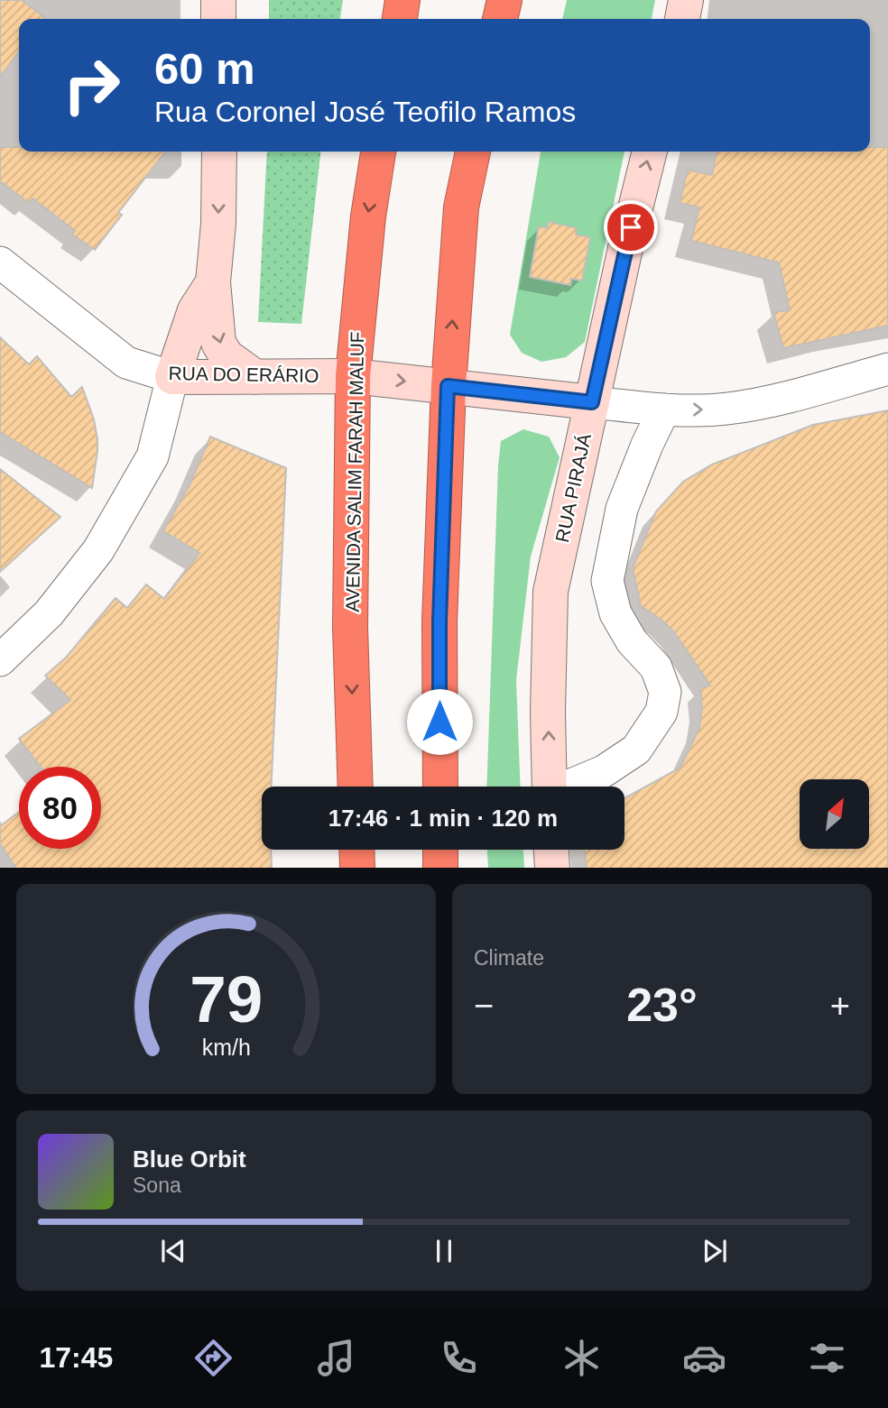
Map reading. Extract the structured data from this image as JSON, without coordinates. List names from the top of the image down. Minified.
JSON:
{"streets":{"highway":["AVENIDA SALIM FARAH MALUF"],"street":["RUA DO ERÁRIO","RUA PIRAJÁ"]},"crossings":[["RUA DO ERÁRIO","AVENIDA SALIM FARAH MALUF"],["RUA DO ERÁRIO","RUA PIRAJÁ"]],"one_way":["RUA PIRAJÁ"],"north":"top right","page":{"turn":["60 m","Rua Coronel José Teofilo Ramos"],"limit":"80","trip":"17:46 · 1 min · 120 m","tile":"Climate","heat":["−","23°","+"],"song":["Blue Orbit","Sona"],"tabs":"17:45","gauge":["79","km/h"]}}
